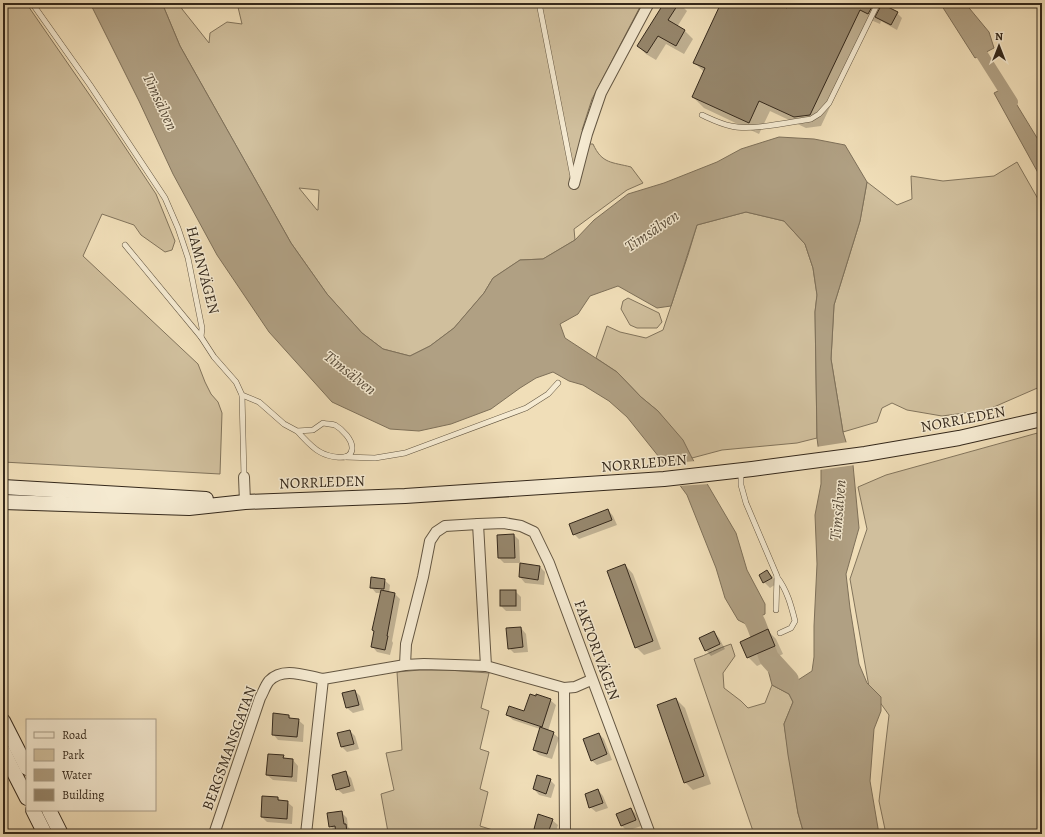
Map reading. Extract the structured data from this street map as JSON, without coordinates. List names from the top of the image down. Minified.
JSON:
{"streets":{"street":["HAMNVÄGEN","NORRLEDEN","FAKTORIVÄGEN","BERGSMANSGATAN"]},"crossings":[["HAMNVÄGEN","NORRLEDEN"]],"water":["Timsälven"],"legend":["Road","Park","Water","Building"],"north":"top"}
